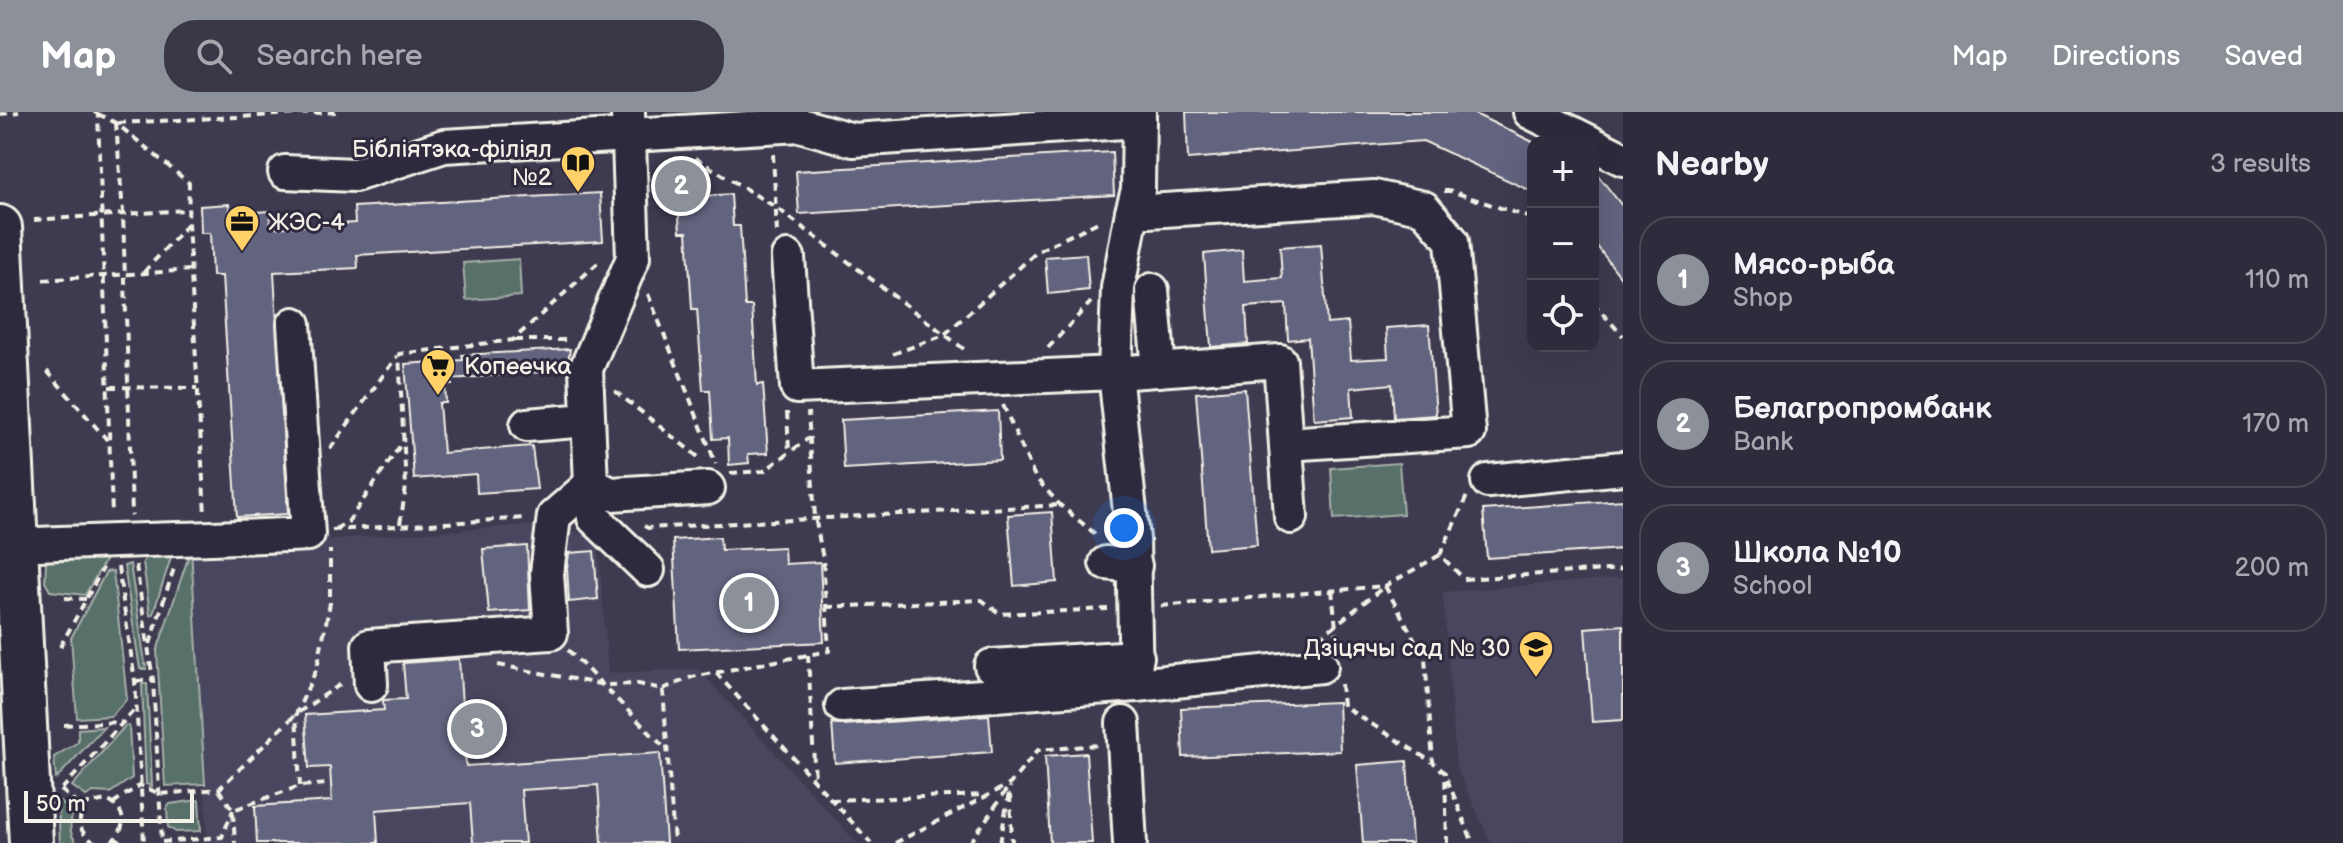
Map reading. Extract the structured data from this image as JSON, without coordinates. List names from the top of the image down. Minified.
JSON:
{"places":{"library":["Бібліятэка-філіял №2"],"office":["ЖЭС-4"],"supermarket":["Копеечка"],"school or university":["Дзіцячы сад № 30"]},"scale_bar":"50 m","page":{"header":"Map","search":"Search here","nav":["Map","Directions","Saved"],"heading":["Nearby","3 results"],"map_buttons":["+","−"],"pins":["2","1","3"],"list":[{"mark":"1","name":"Мясо-рыба","note":"Shop","value":"110 m"},{"mark":"2","name":"Белагропромбанк","note":"Bank","value":"170 m"},{"mark":"3","name":"Школа №10","note":"School","value":"200 m"}],"scale":"50 m"}}
